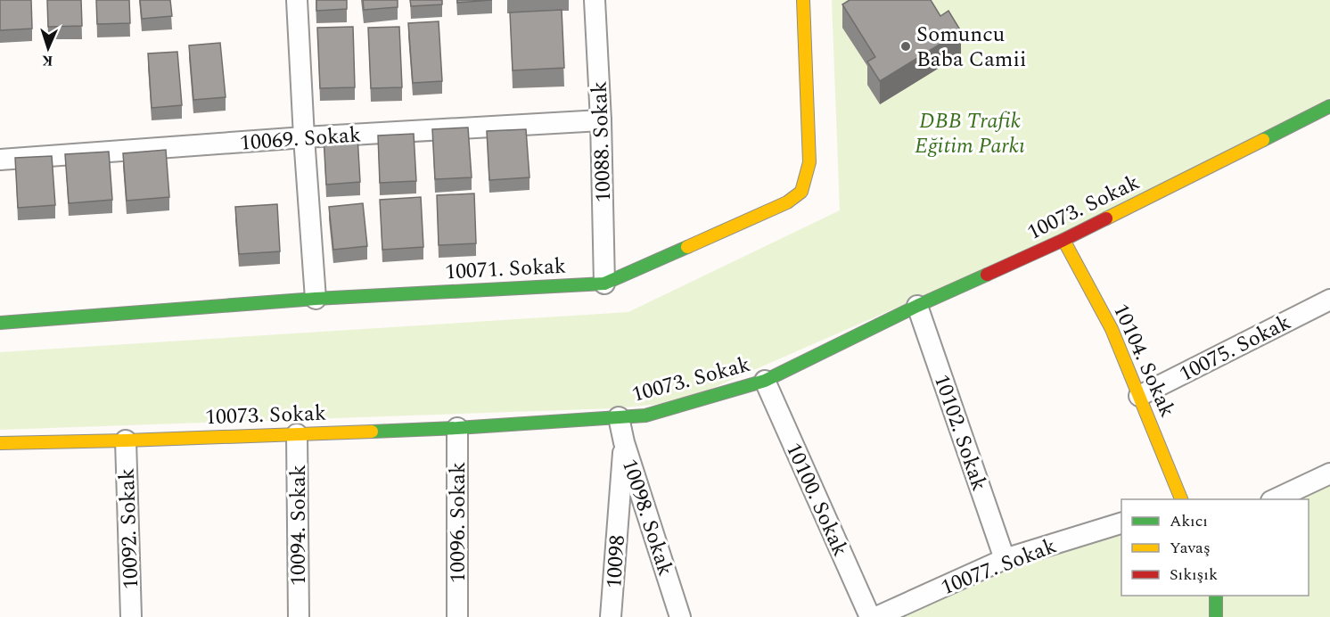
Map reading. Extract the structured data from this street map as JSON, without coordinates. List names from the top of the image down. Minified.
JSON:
{"streets":{"street":["10069. Sokak","10088. Sokak","10073. Sokak","10071. Sokak","10075. Sokak","10104. Sokak","10102. Sokak","10100. Sokak","10098. Sokak","10096. Sokak","10094. Sokak","10092. Sokak","10098","10077. Sokak"]},"crossings":[["10069. Sokak","10088. Sokak"],["10088. Sokak","10071. Sokak"],["10073. Sokak","10104. Sokak"],["10073. Sokak","10102. Sokak"],["10073. Sokak","10100. Sokak"],["10073. Sokak","10098. Sokak"],["10073. Sokak","10096. Sokak"],["10073. Sokak","10094. Sokak"],["10073. Sokak","10092. Sokak"],["10075. Sokak","10104. Sokak"],["10102. Sokak","10077. Sokak"],["10098. Sokak","10098"]],"parks":["DBB Trafik Eğitim Parkı"],"places":["Somuncu Baba Camii"],"legend":["Akıcı","Yavaş","Sıkışık"],"north":"bottom"}
